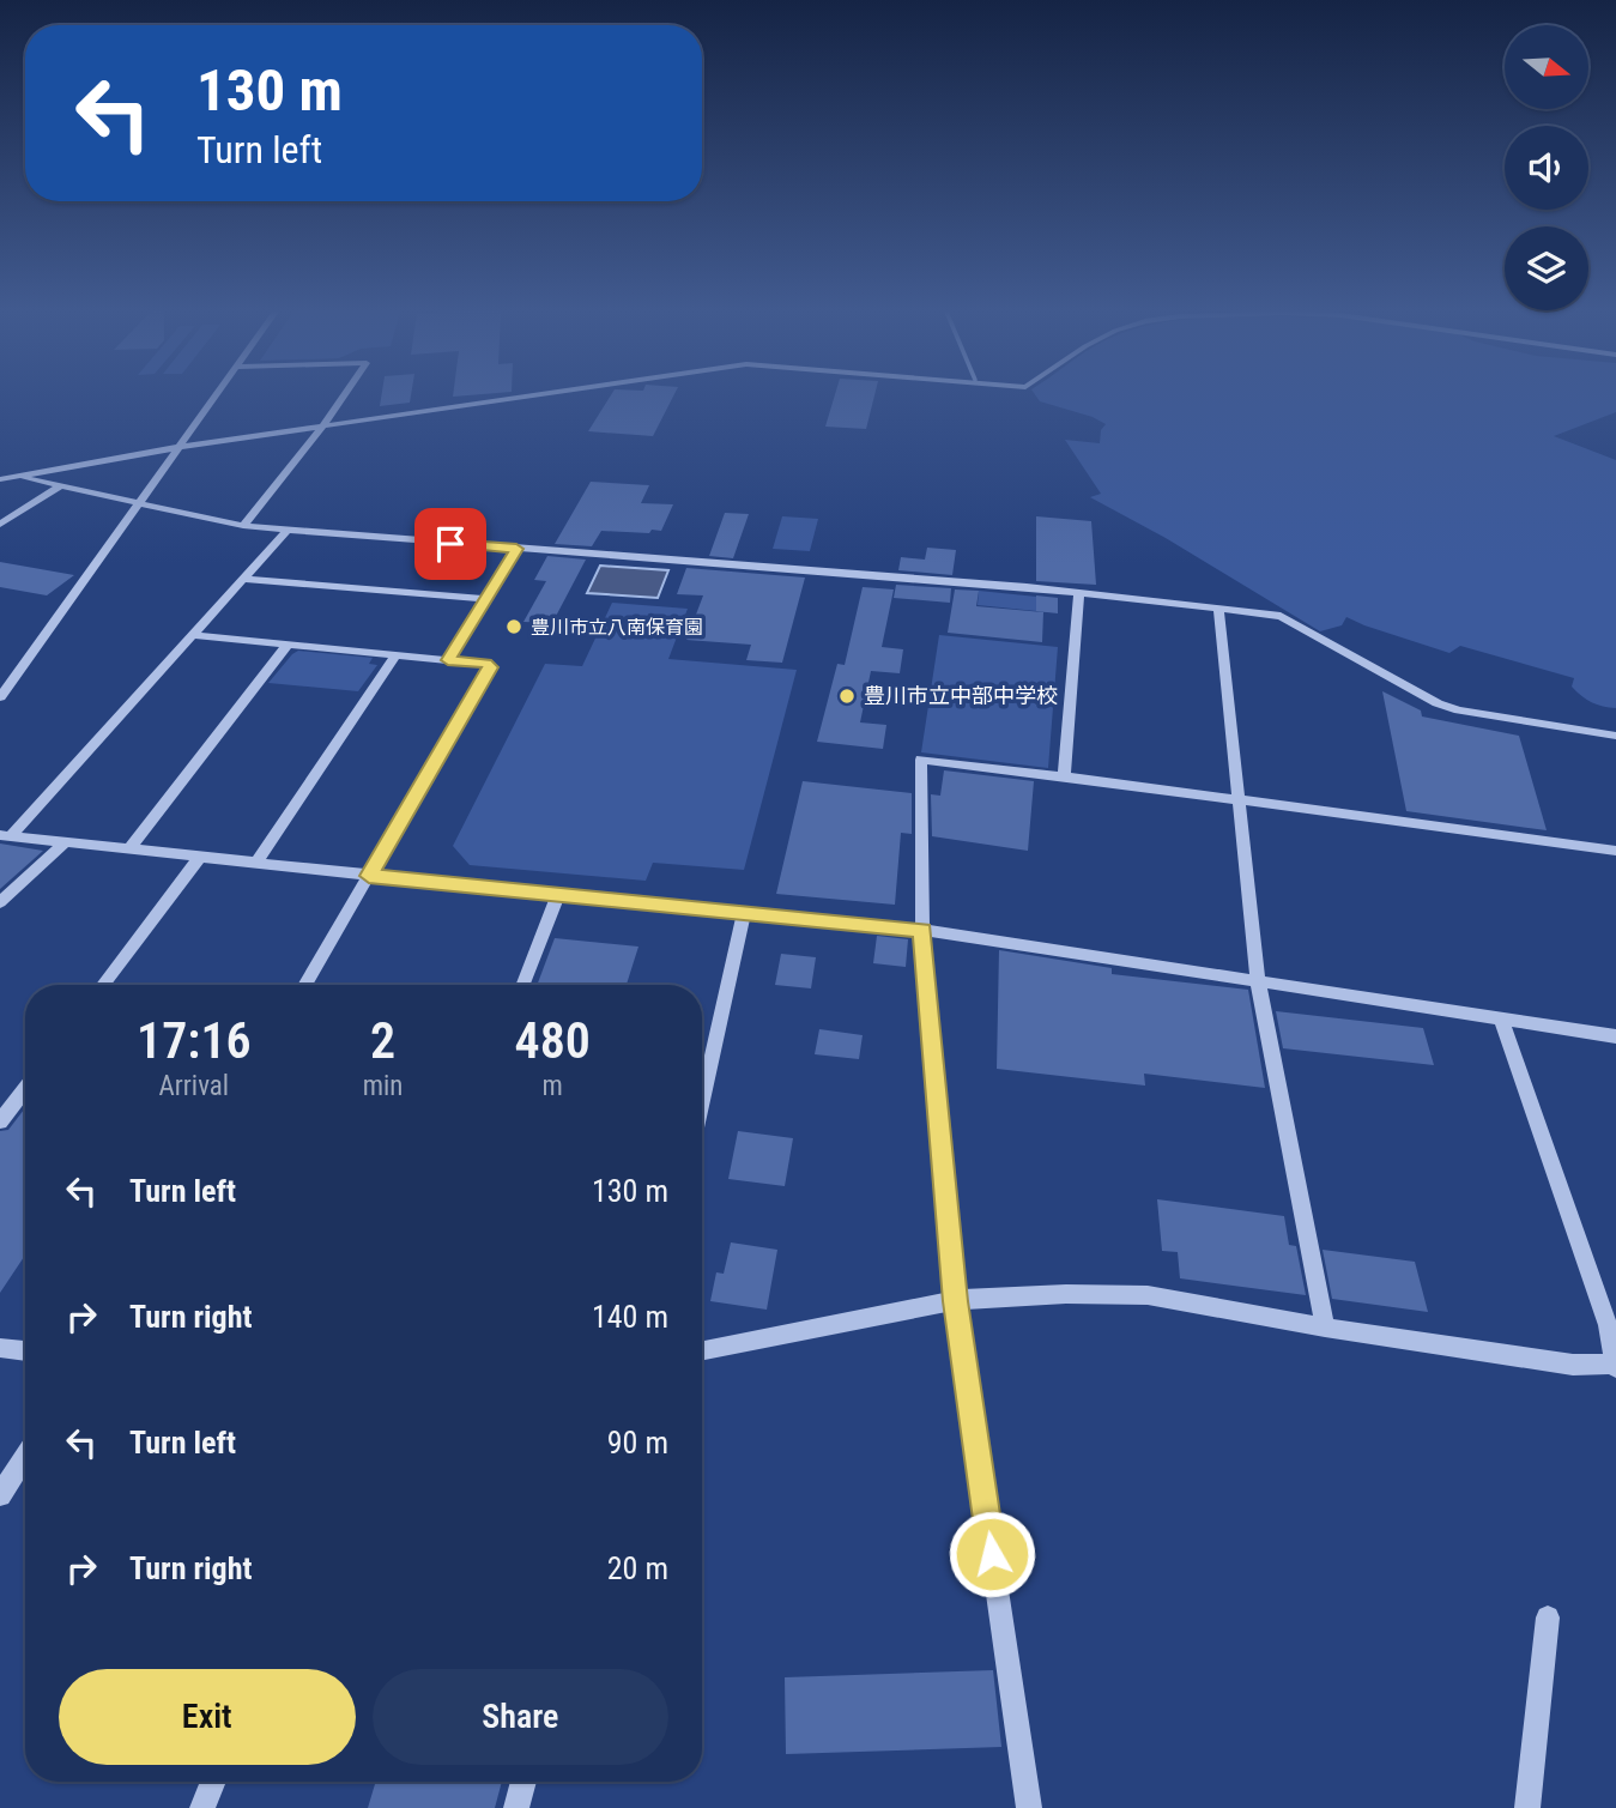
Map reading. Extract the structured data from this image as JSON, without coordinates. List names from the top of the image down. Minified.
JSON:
{"places":["豊川市立八南保育園","豊川市立中部中学校"],"north":"right","page":{"turn":["130 m","Turn left"],"eta":["17:16","Arrival","2","min","480","m"],"list":[{"name":"Turn left","value":"130 m"},{"name":"Turn right","value":"140 m"},{"name":"Turn left","value":"90 m"},{"name":"Turn right","value":"20 m"}],"buttons":["Exit","Share"]}}
